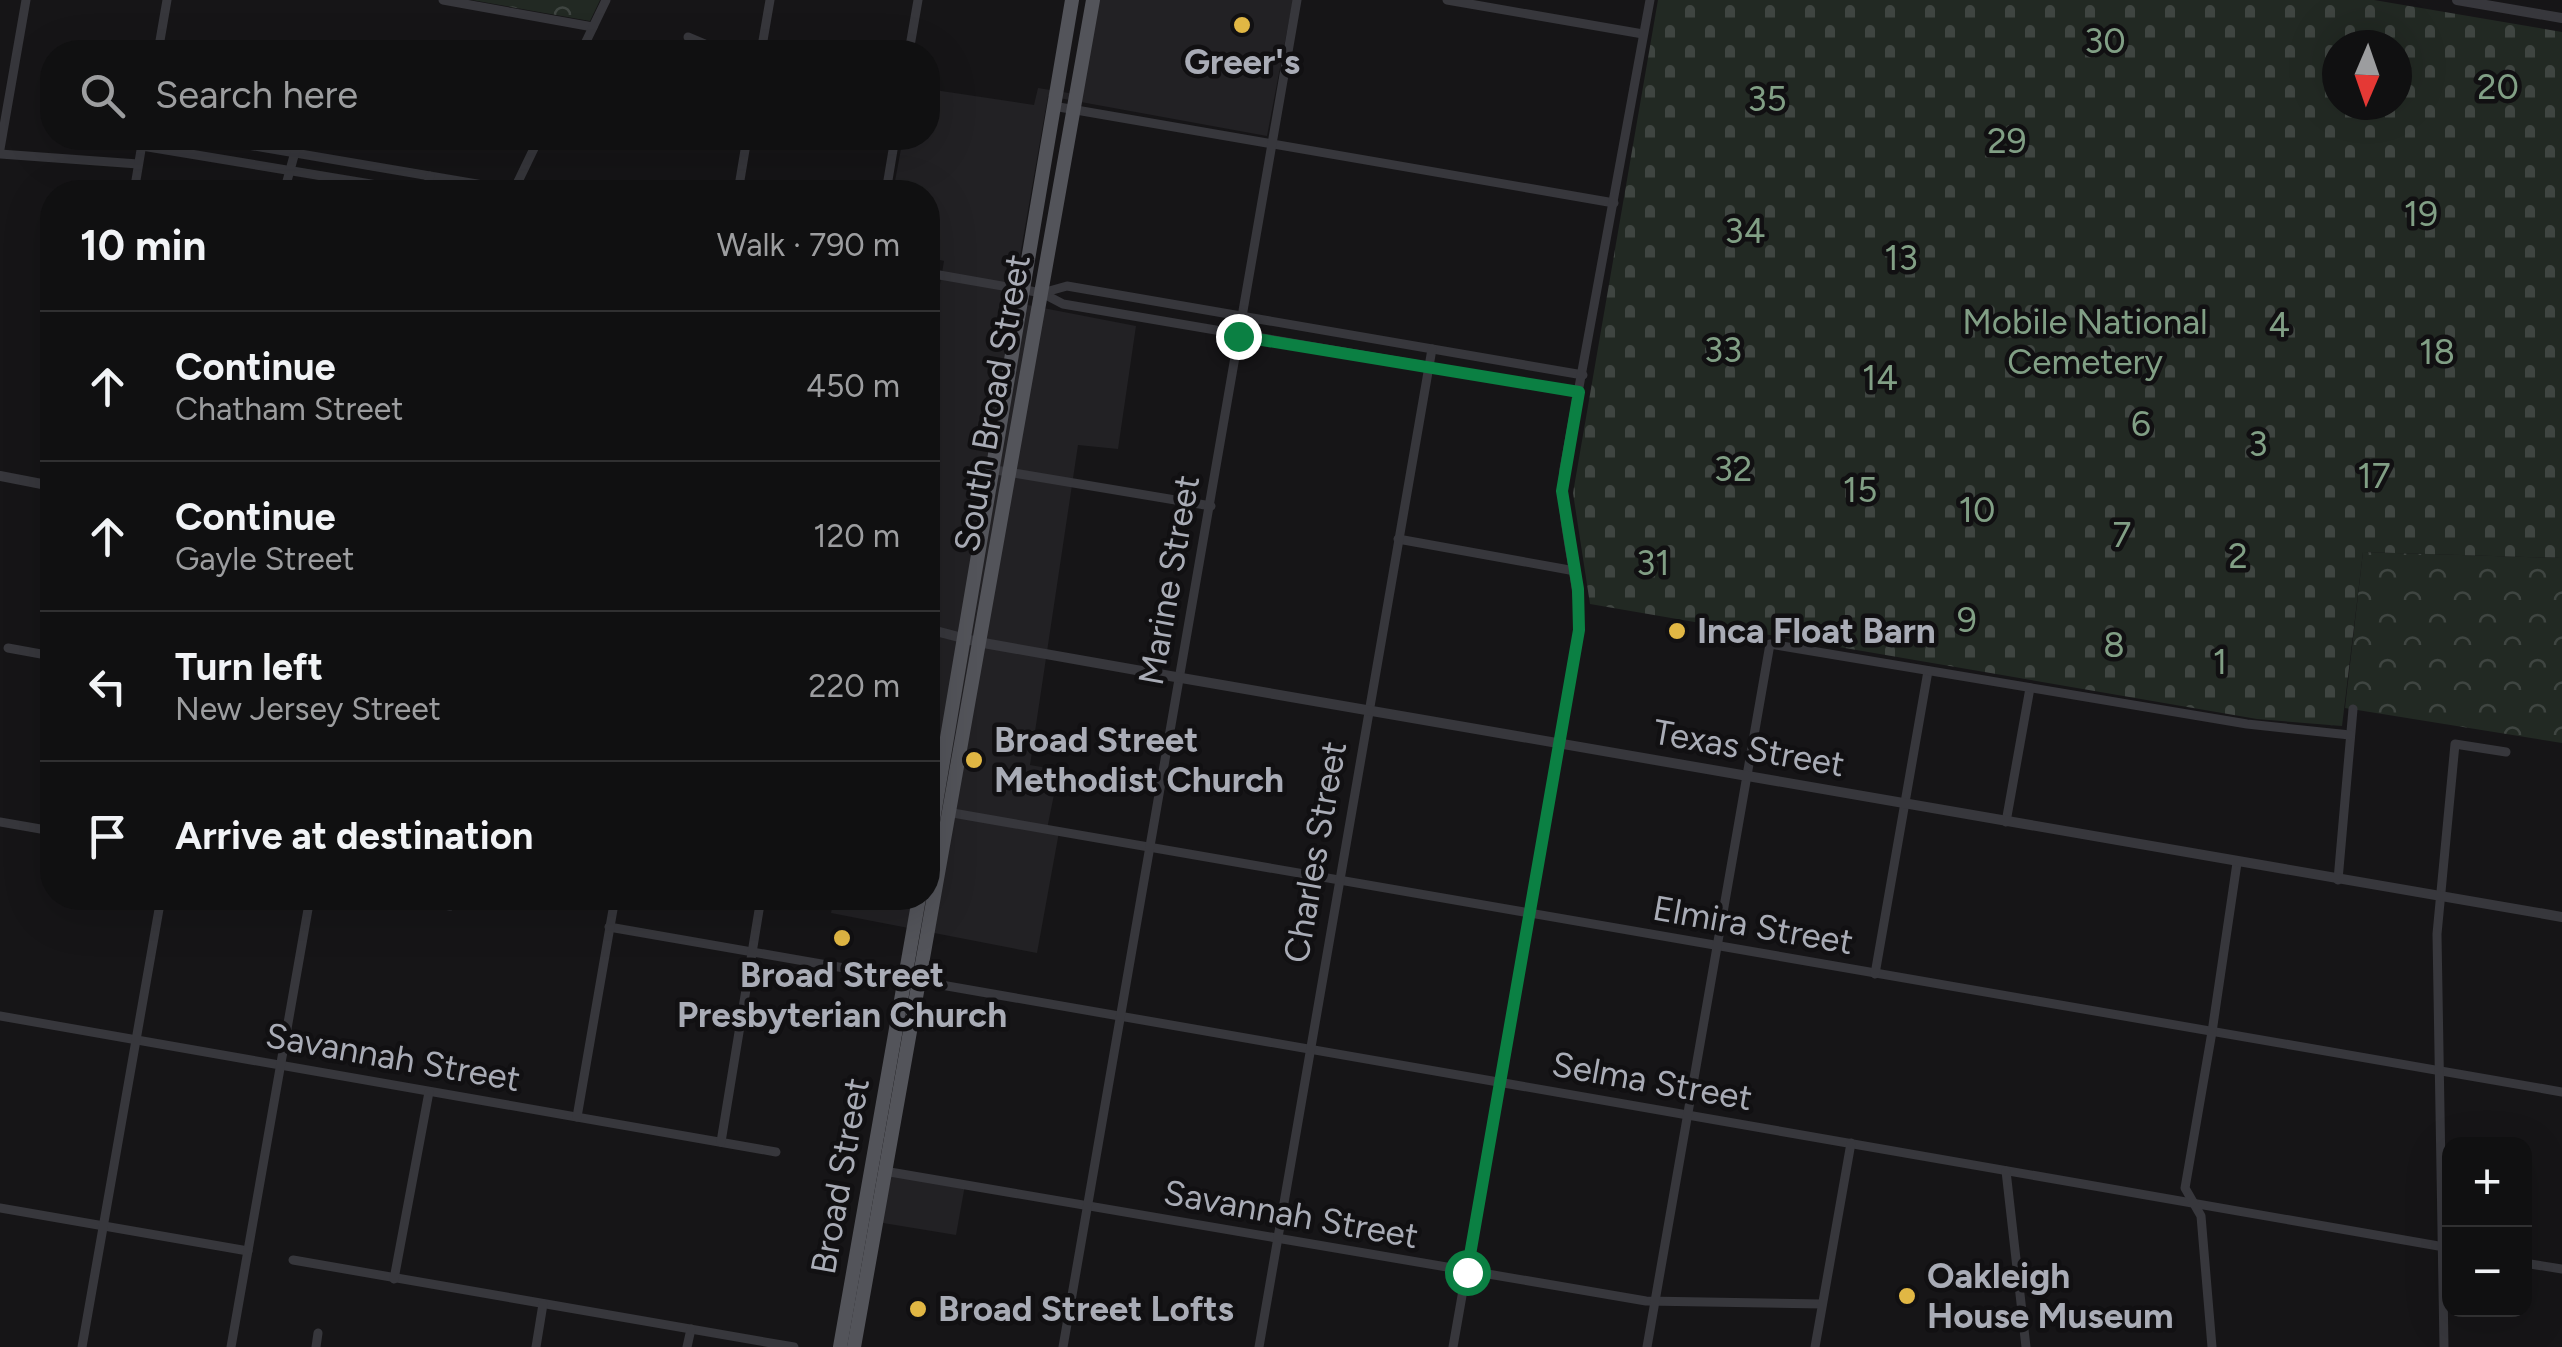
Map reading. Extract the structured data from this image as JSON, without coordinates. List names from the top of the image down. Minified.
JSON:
{"streets":{"main road":["South Broad Street","Broad Street"],"street":["Marine Street","Texas Street","Charles Street","Elmira Street","Savannah Street","Selma Street"]},"crossings":[["South Broad Street","Texas Street"],["Marine Street","Texas Street"],["Marine Street","Elmira Street"],["Marine Street","Savannah Street"],["Marine Street","Selma Street"],["Texas Street","Charles Street"],["Charles Street","Elmira Street"],["Charles Street","Savannah Street"],["Charles Street","Selma Street"],["Savannah Street","Broad Street"],["Selma Street","Broad Street"]],"parks":["30","20","35","29","19","34","13","Mobile National Cemetery","4","33","18","14","6","3","32","17","15","10","7","2","31","9","8","1"],"places":["Greer's","Inca Float Barn","Broad Street Methodist Church","Broad Street Presbyterian Church","Oakleigh House Museum","Broad Street Lofts"],"north":"bottom","page":{"search":"Search here","heading":["10 min","Walk · 790 m"],"list":[["Continue","Chatham Street","450 m"],["Continue","Gayle Street","120 m"],["Turn left","New Jersey Street","220 m"],"Arrive at destination"],"map_buttons":["+","−"]}}
